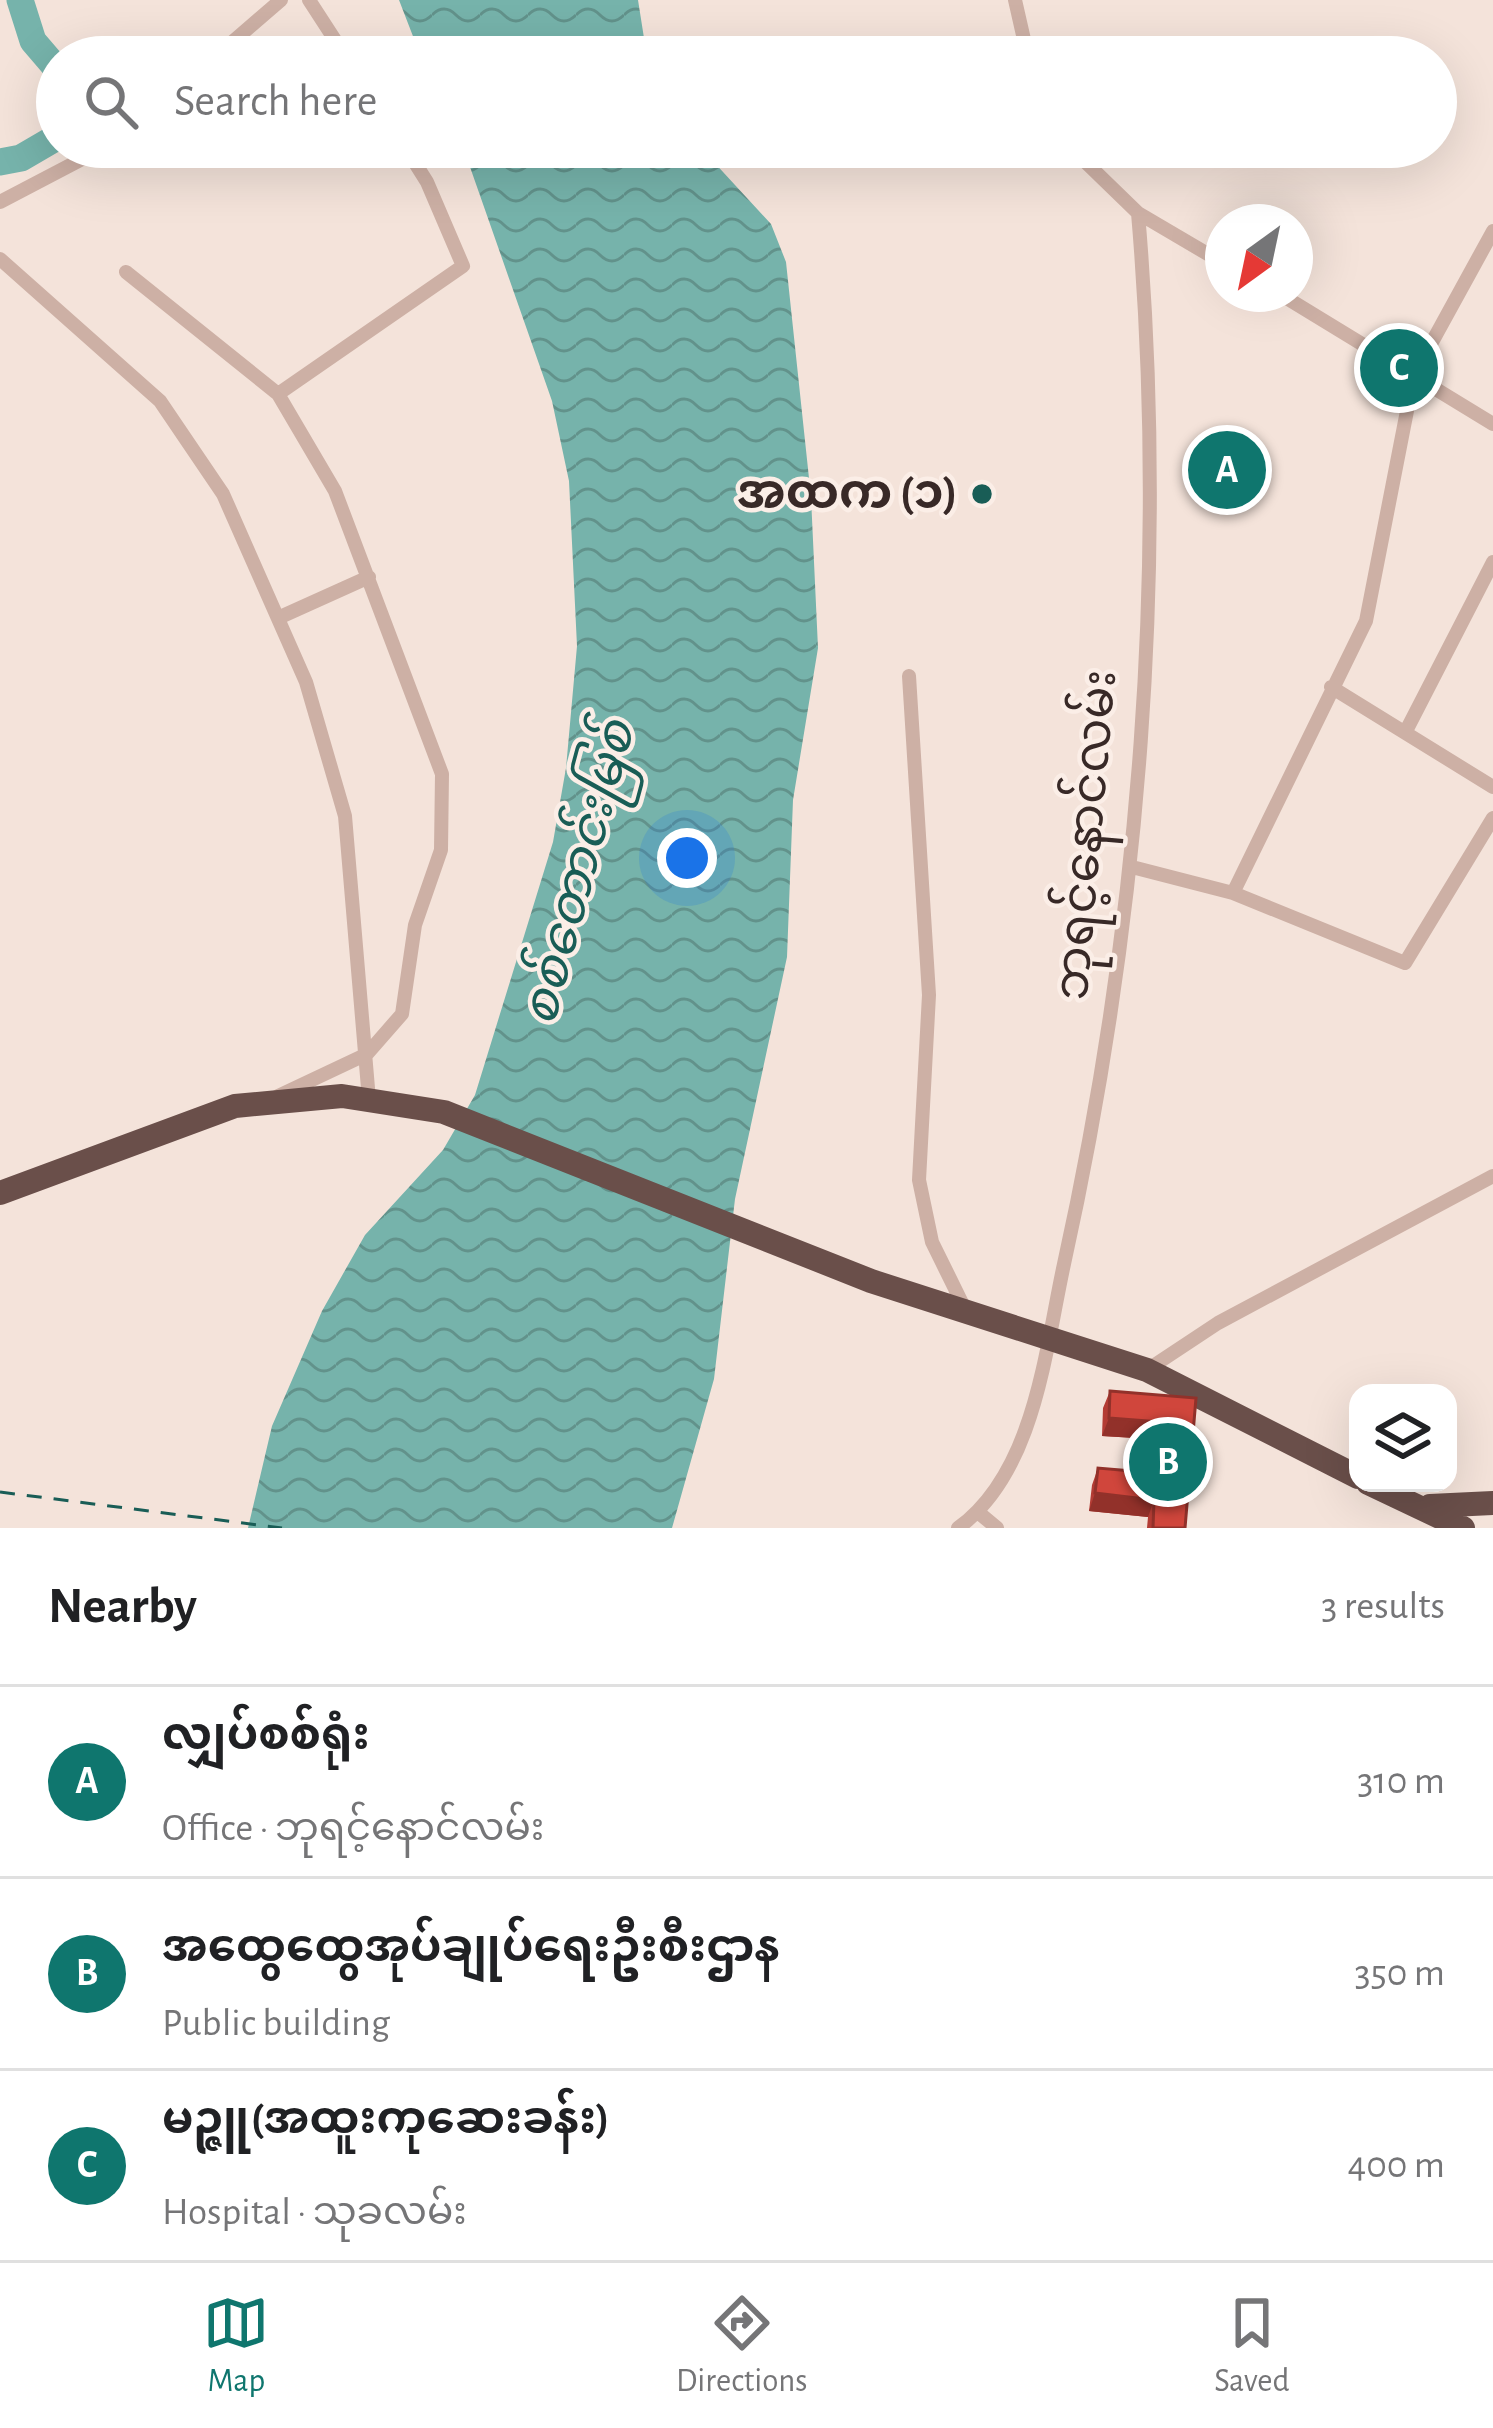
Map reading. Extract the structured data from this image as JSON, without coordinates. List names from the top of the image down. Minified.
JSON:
{"streets":{"street":["ဘုရင့်နောင်လမ်း"]},"water":["စစ်တောင်းမြစ်"],"places":["အထက (၁)"],"north":"bottom left","page":{"search":"Search here","pins":["C","A","B"],"heading":["Nearby","3 results"],"list":[{"mark":"A","name":"လျှပ်စစ်ရုံး","note":"Office · ဘုရင့်နောင်လမ်း","value":"310 m"},{"mark":"B","name":"အထွေထွေအုပ်ချုပ်ရေးဦးစီးဌာန","note":"Public building","value":"350 m"},{"mark":"C","name":"မဉ္ဇူ(အထူးကုဆေးခန်း)","note":"Hospital · သုခလမ်း","value":"400 m"}],"nav":["Map","Directions","Saved"]}}
